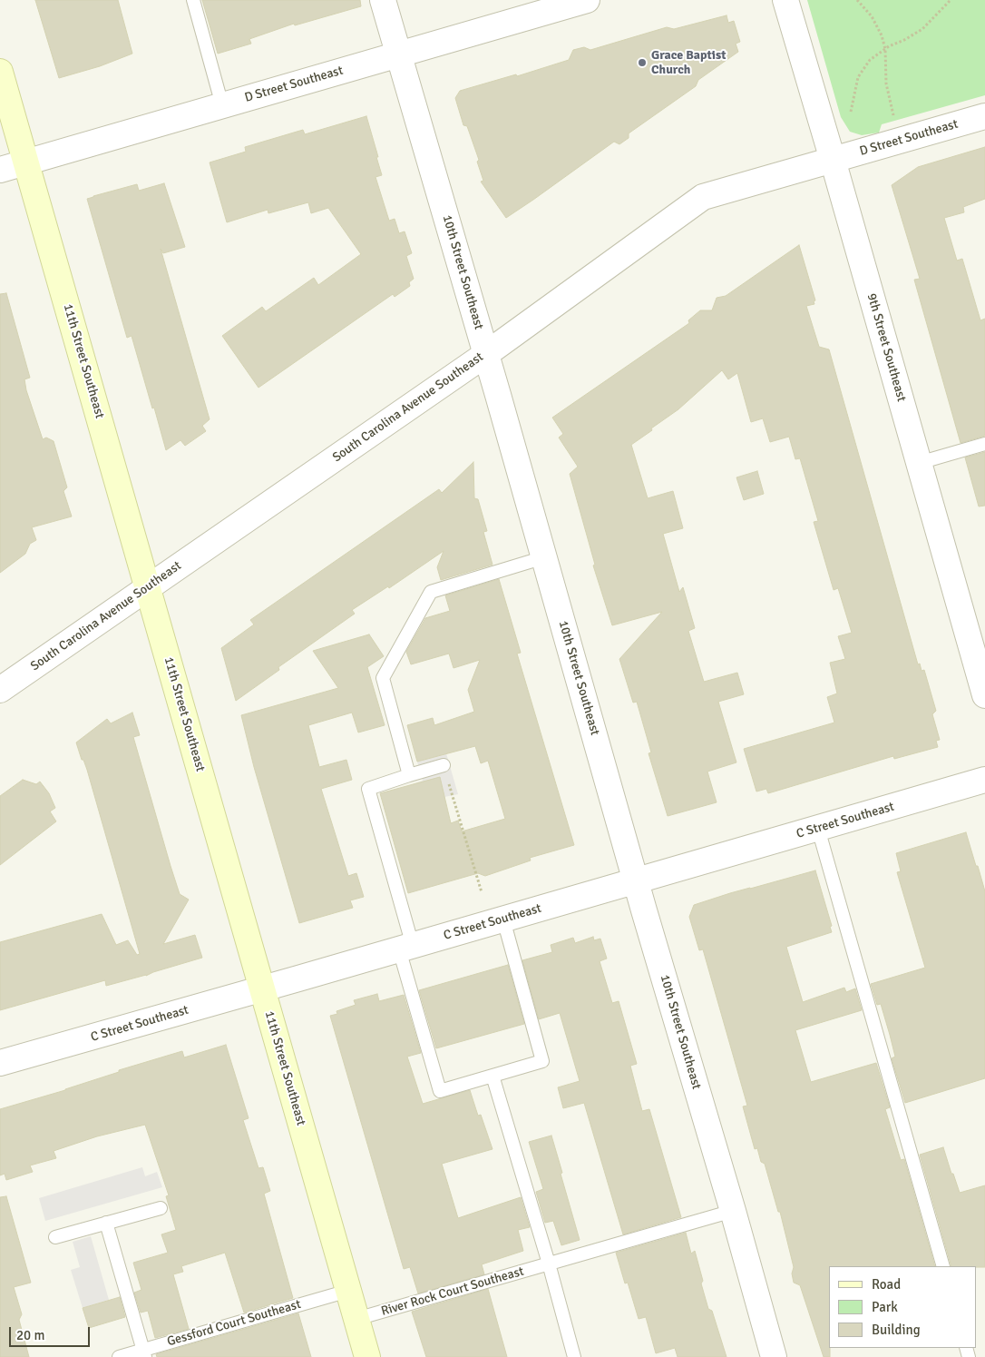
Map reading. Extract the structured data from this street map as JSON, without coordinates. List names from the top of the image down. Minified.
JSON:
{"streets":{"main road":["11th Street Southeast"],"street":["D Street Southeast","10th Street Southeast","9th Street Southeast","South Carolina Avenue Southeast","C Street Southeast"],"lane":["River Rock Court Southeast","Gessford Court Southeast"]},"crossings":[["D Street Southeast","10th Street Southeast"],["D Street Southeast","9th Street Southeast"],["D Street Southeast","11th Street Southeast"],["D Street Southeast","South Carolina Avenue Southeast"],["10th Street Southeast","South Carolina Avenue Southeast"],["10th Street Southeast","C Street Southeast"],["10th Street Southeast","River Rock Court Southeast"],["9th Street Southeast","South Carolina Avenue Southeast"],["11th Street Southeast","South Carolina Avenue Southeast"],["11th Street Southeast","C Street Southeast"],["11th Street Southeast","River Rock Court Southeast"],["11th Street Southeast","Gessford Court Southeast"]],"places":["Grace Baptist Church"],"legend":["Road","Park","Building"],"scale_bar":"20 m"}
